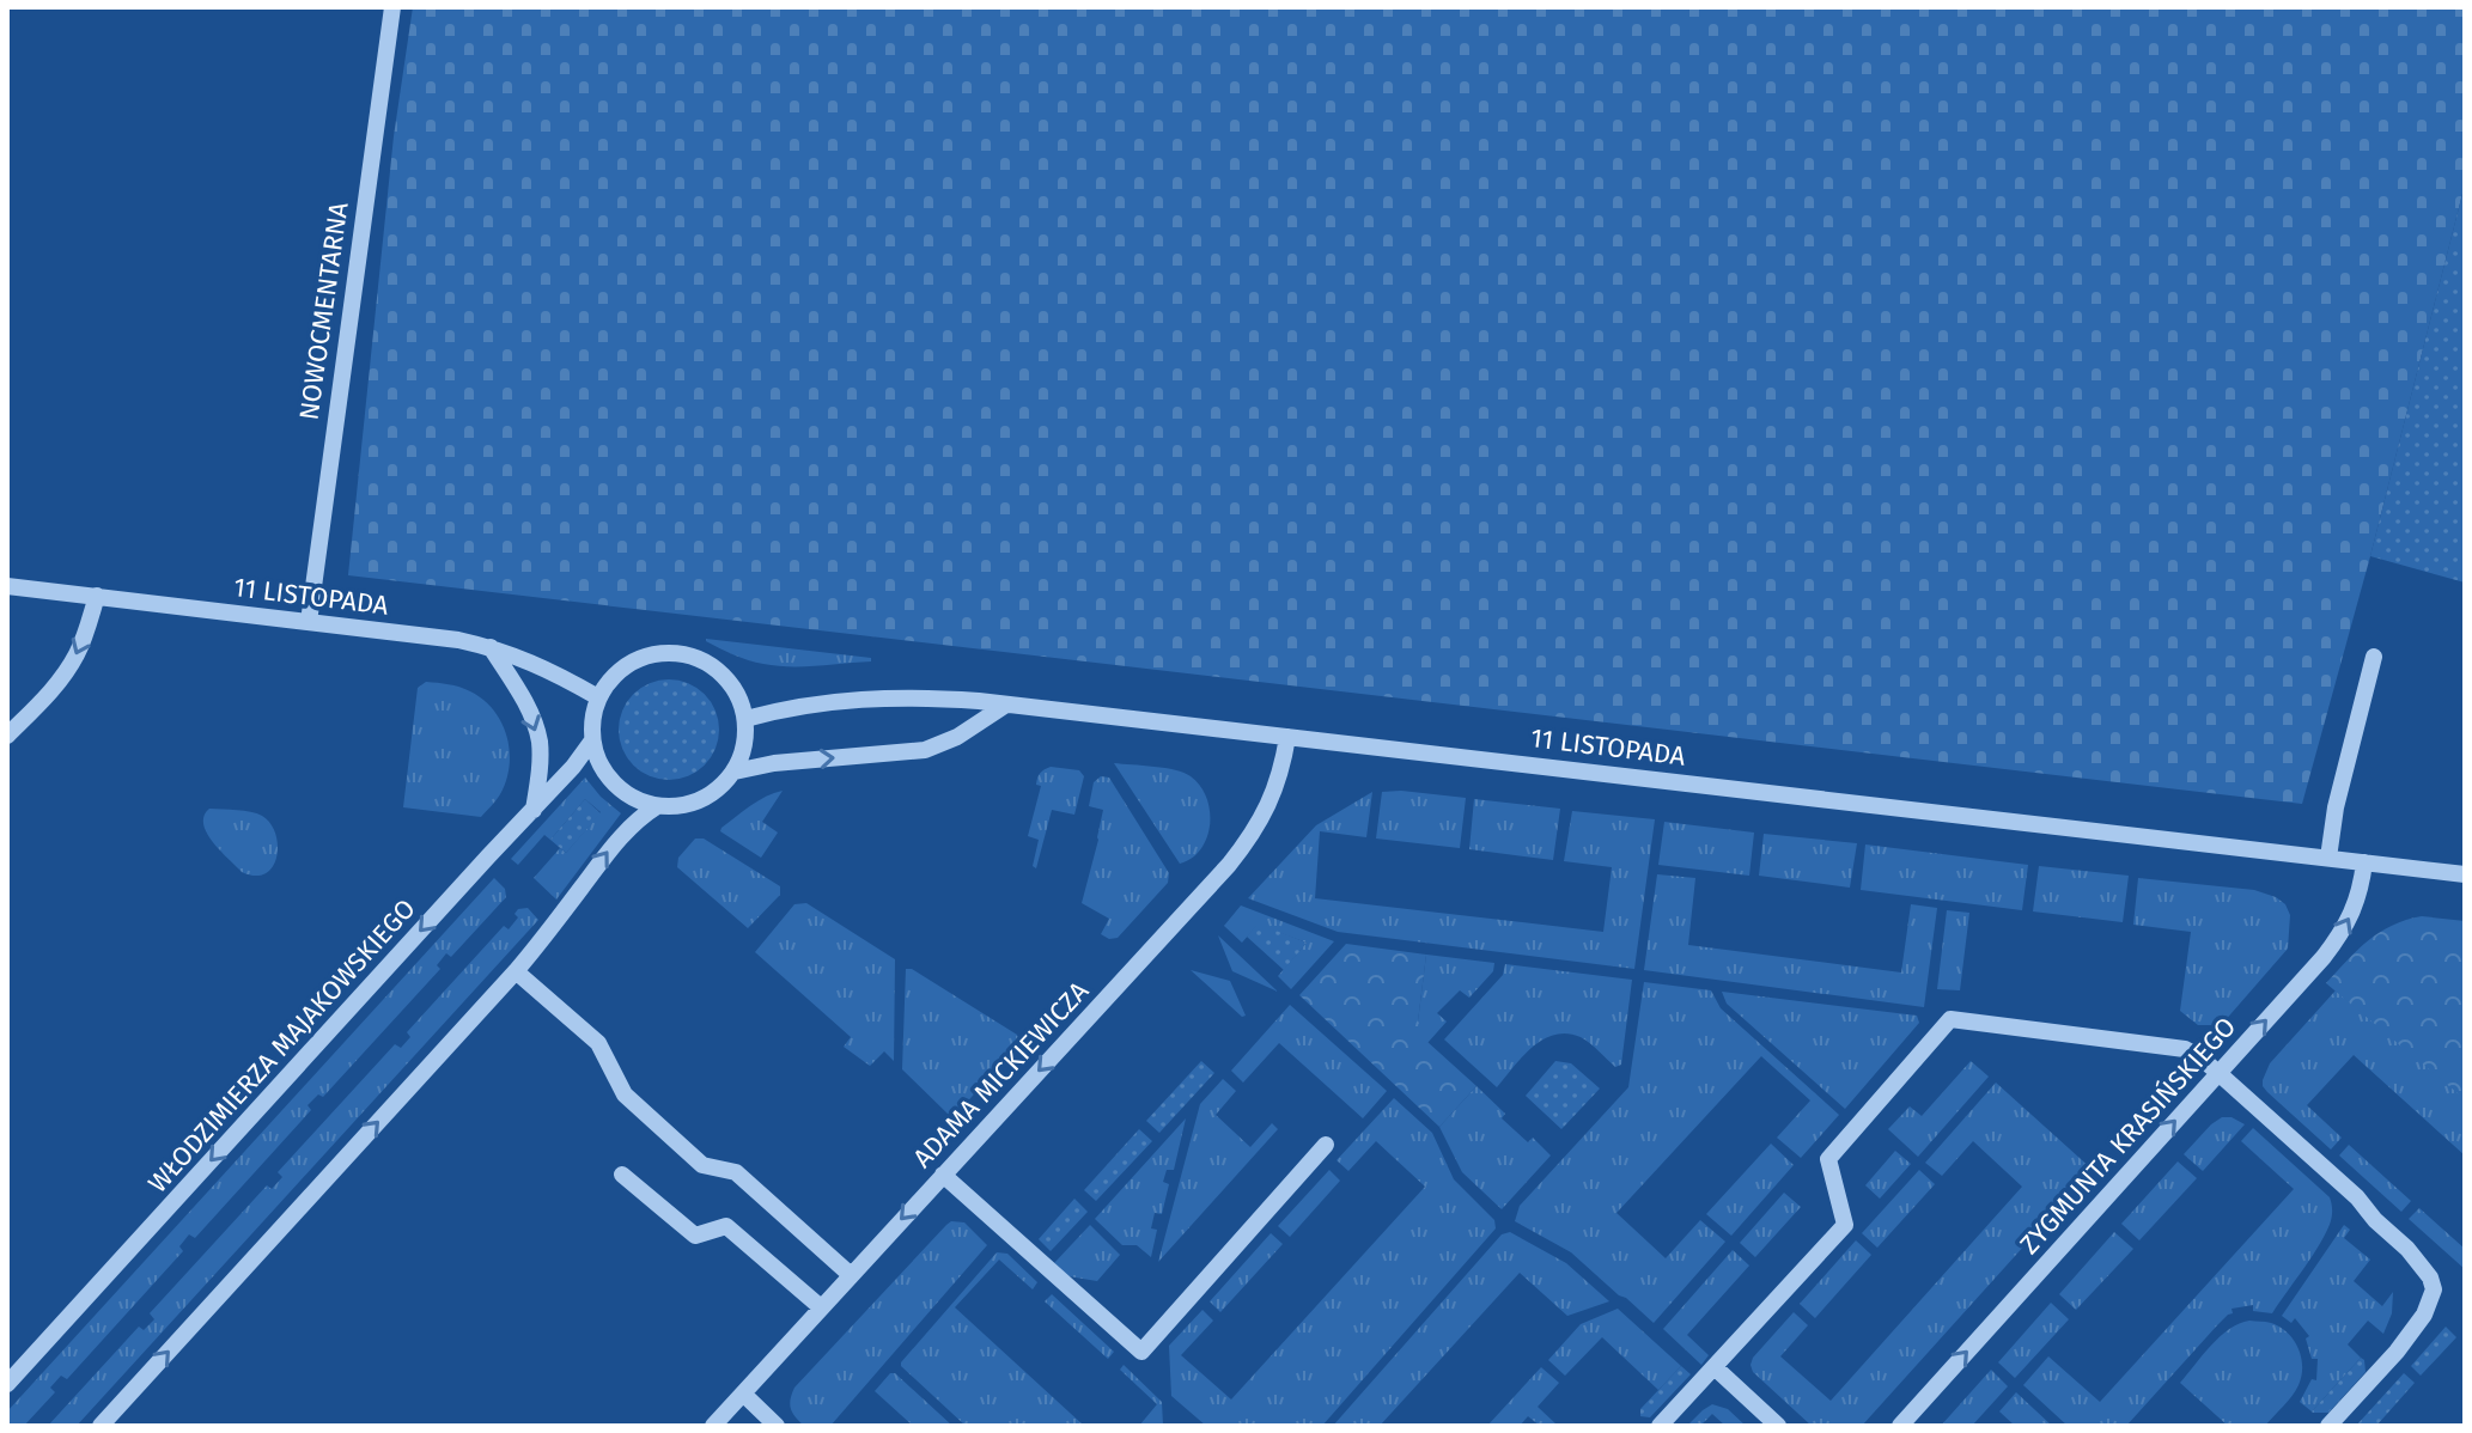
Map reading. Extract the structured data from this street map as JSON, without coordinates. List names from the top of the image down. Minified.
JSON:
{"streets":{"street":["NOWOCMENTARNA","11 LISTOPADA","WŁODZIMIERZA MAJAKOWSKIEGO","ADAMA MICKIEWICZA","ZYGMUNTA KRASIŃSKIEGO"]},"crossings":[["NOWOCMENTARNA","11 LISTOPADA"],["11 LISTOPADA","WŁODZIMIERZA MAJAKOWSKIEGO"],["11 LISTOPADA","ADAMA MICKIEWICZA"],["11 LISTOPADA","ZYGMUNTA KRASIŃSKIEGO"]],"one_way":["ADAMA MICKIEWICZA","ZYGMUNTA KRASIŃSKIEGO"]}
